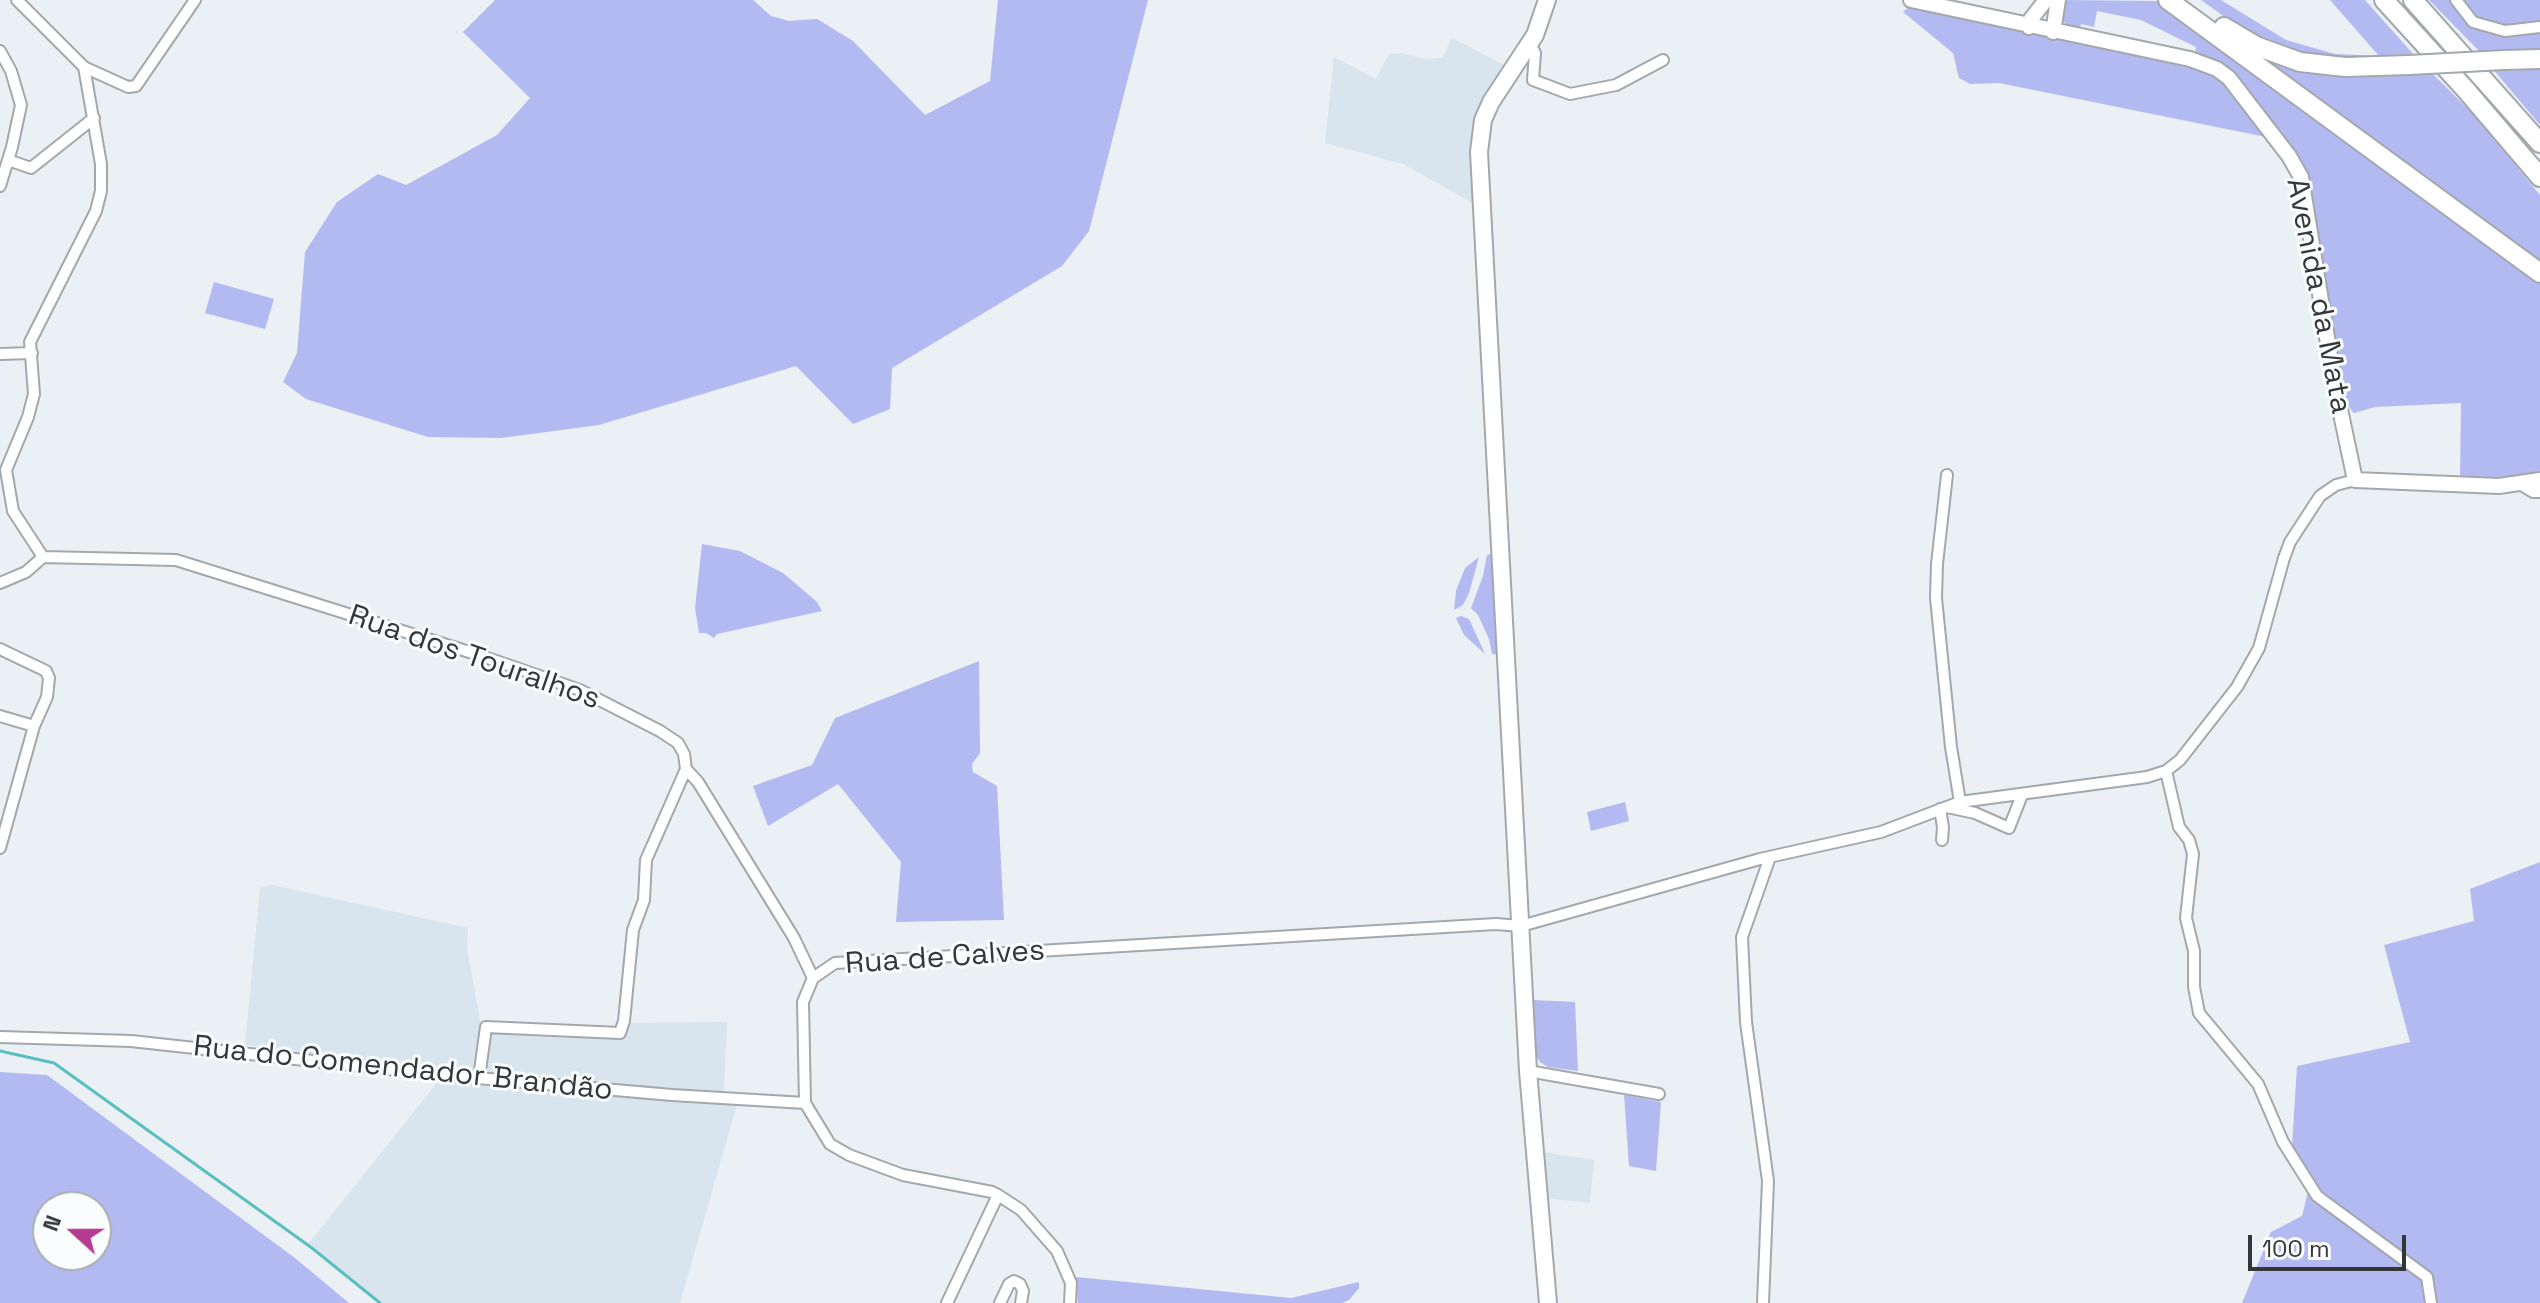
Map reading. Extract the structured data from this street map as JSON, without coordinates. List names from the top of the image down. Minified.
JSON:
{"streets":{"street":["Avenida da Mata","Rua dos Touralhos","Rua de Calves","Rua do Comendador Brandão"]},"crossings":[["Rua dos Touralhos","Rua de Calves"],["Rua de Calves","Rua do Comendador Brandão"]],"scale_bar":"100 m","north":"left"}
